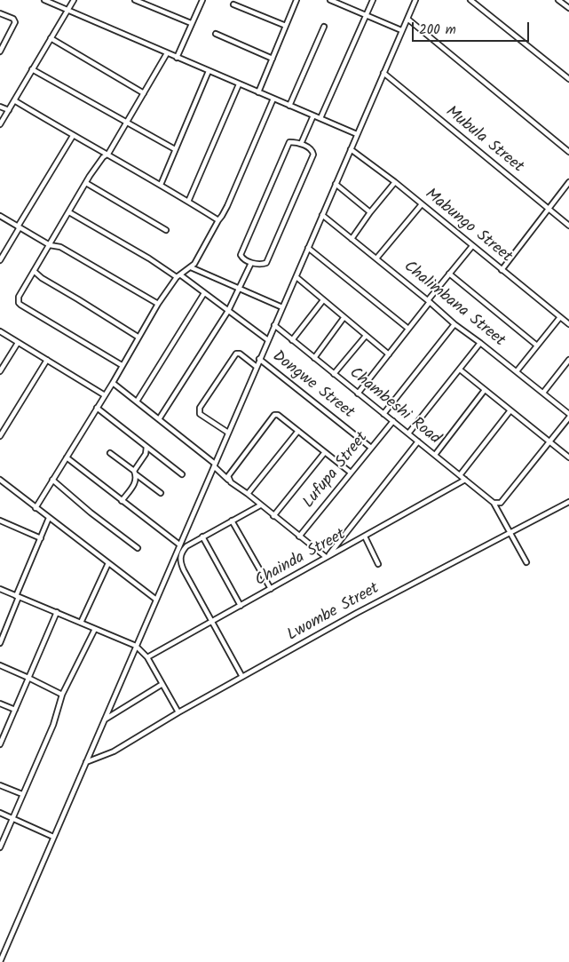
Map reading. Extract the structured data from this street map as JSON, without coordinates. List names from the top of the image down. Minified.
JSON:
{"streets":{"street":["Mubula Street","Mabungo Street","Chalimbana Street","Dongwe Street","Chambeshi Road","Lufupa Street","Chainda Street","Lwombe Street"]},"crossings":[["Dongwe Street","Lufupa Street"],["Chambeshi Road","Lufupa Street"],["Chambeshi Road","Chainda Street"],["Chambeshi Road","Lwombe Street"]],"scale_bar":"200 m"}
